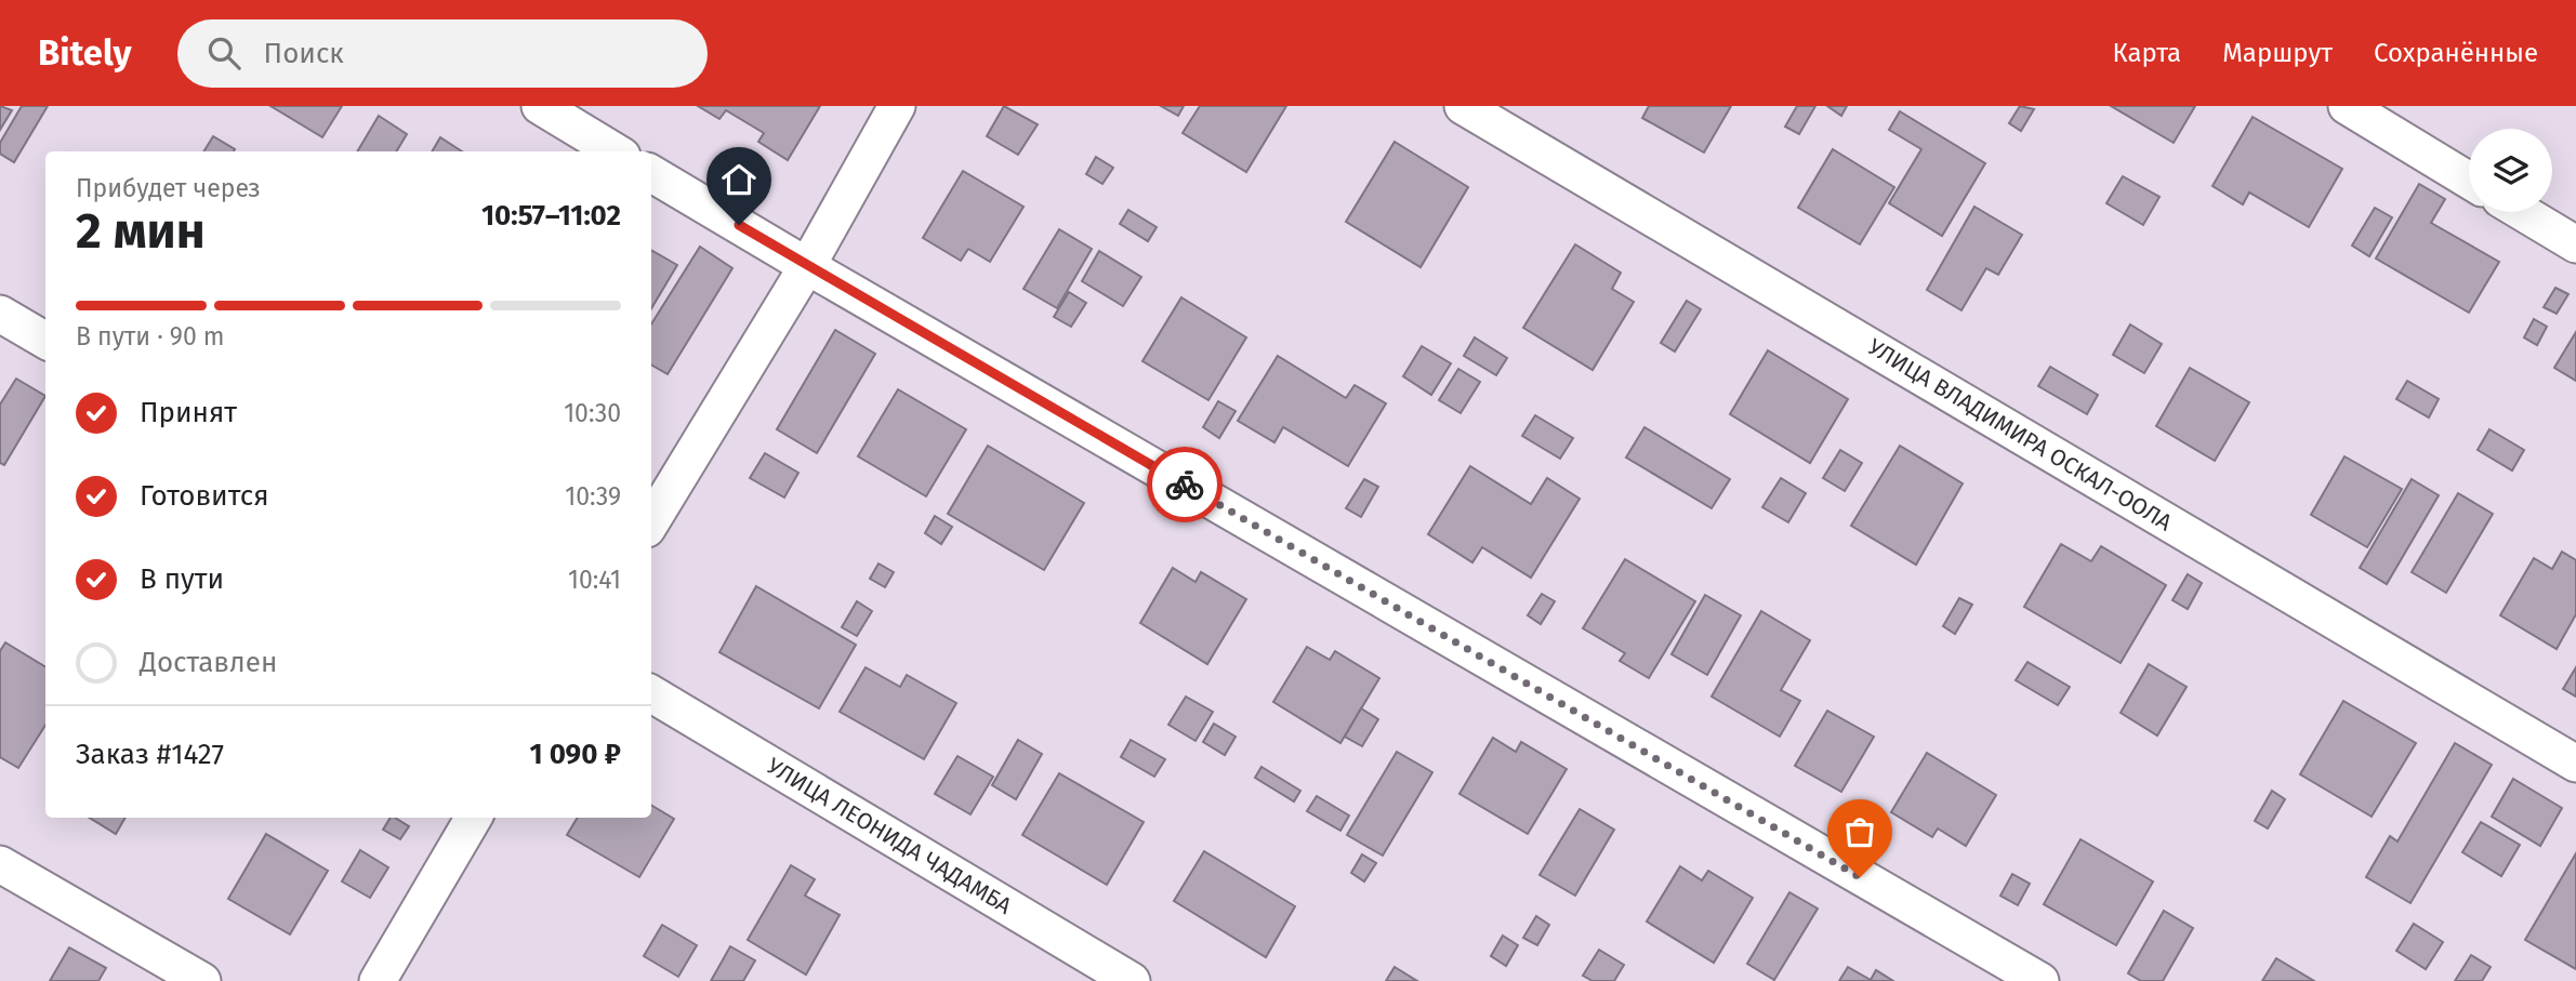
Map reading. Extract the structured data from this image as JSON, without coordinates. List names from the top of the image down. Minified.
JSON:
{"streets":{"street":["УЛИЦА ВЛАДИМИРА ОСКАЛ-ООЛА","УЛИЦА ЛЕОНИДА ЧАДАМБА"]},"page":{"header":"Bitely","search":"Поиск","nav":["Карта","Маршрут","Сохранённые"],"heading":["2 мин","Прибудет через","10:57–11:02"],"panel":["Заказ #1427","1 090 ₽"],"bar":"В пути · 90 m","list":[["Принят","10:30"],["Готовится","10:39"],["В пути","10:41"],"Доставлен"]}}
